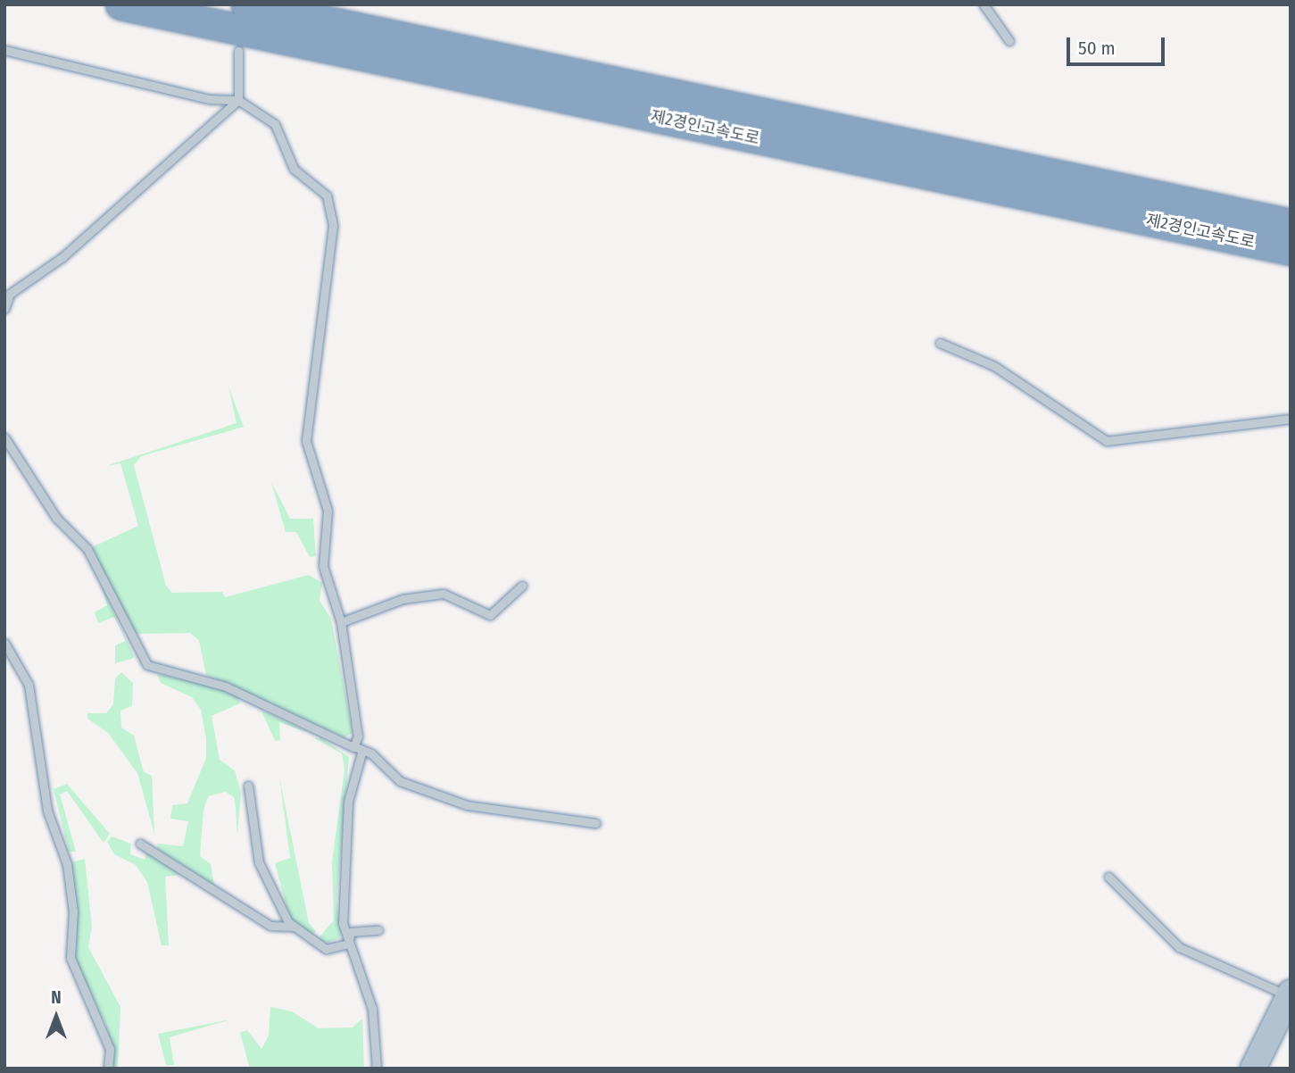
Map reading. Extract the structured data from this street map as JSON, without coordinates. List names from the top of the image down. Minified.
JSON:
{"streets":{"highway":["제2경인고속도로"]},"scale_bar":"50 m","north":"top"}
